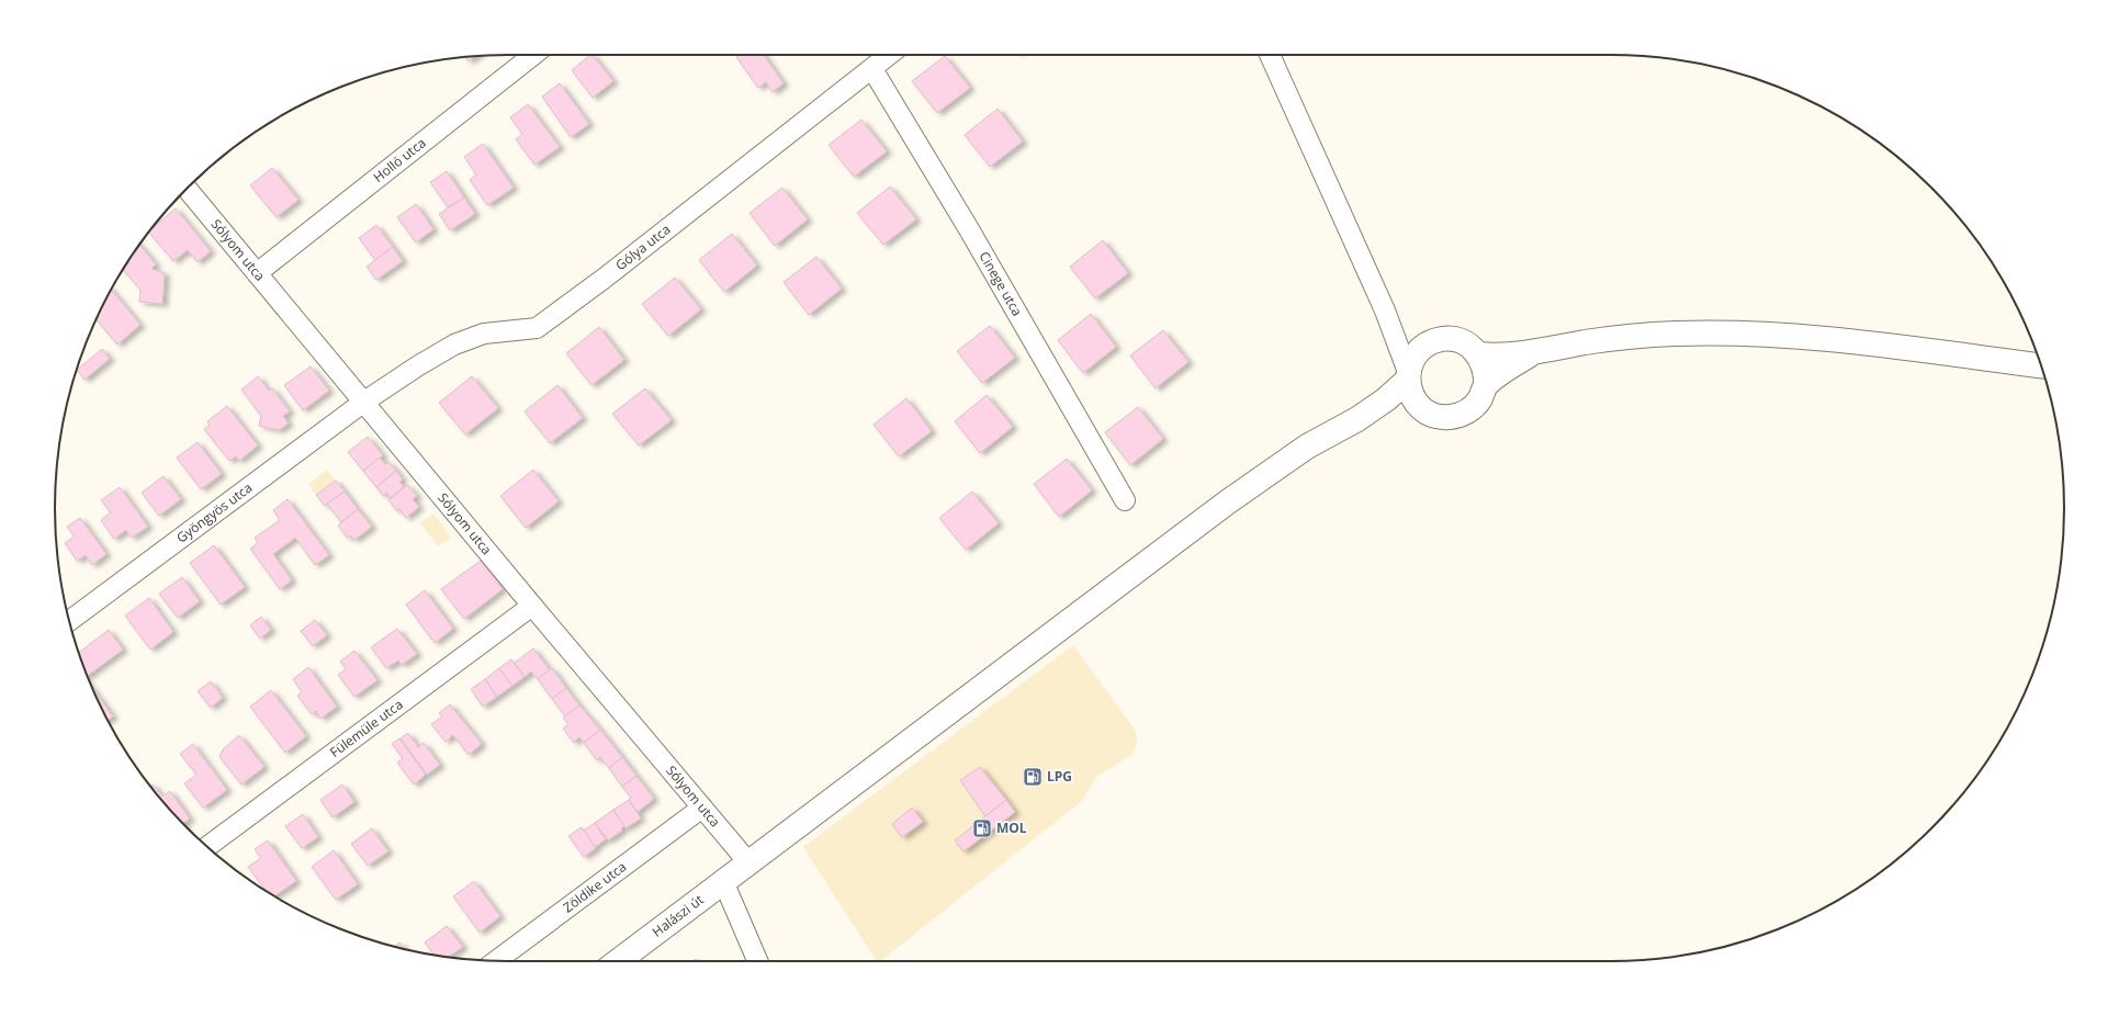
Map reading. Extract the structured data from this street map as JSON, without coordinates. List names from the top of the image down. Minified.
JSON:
{"streets":{"main road":["Halászi út"],"street":["Holló utca","Gólya utca","Sólyom utca","Cinege utca","Gyöngyös utca","Fülemüle utca","Zöldike utca"]},"crossings":[["Holló utca","Sólyom utca"],["Gólya utca","Sólyom utca"],["Gólya utca","Cinege utca"],["Gólya utca","Gyöngyös utca"],["Sólyom utca","Gyöngyös utca"],["Sólyom utca","Fülemüle utca"],["Sólyom utca","Zöldike utca"],["Sólyom utca","Halászi út"]],"places":{"fuel station":["LPG","MOL"]}}
